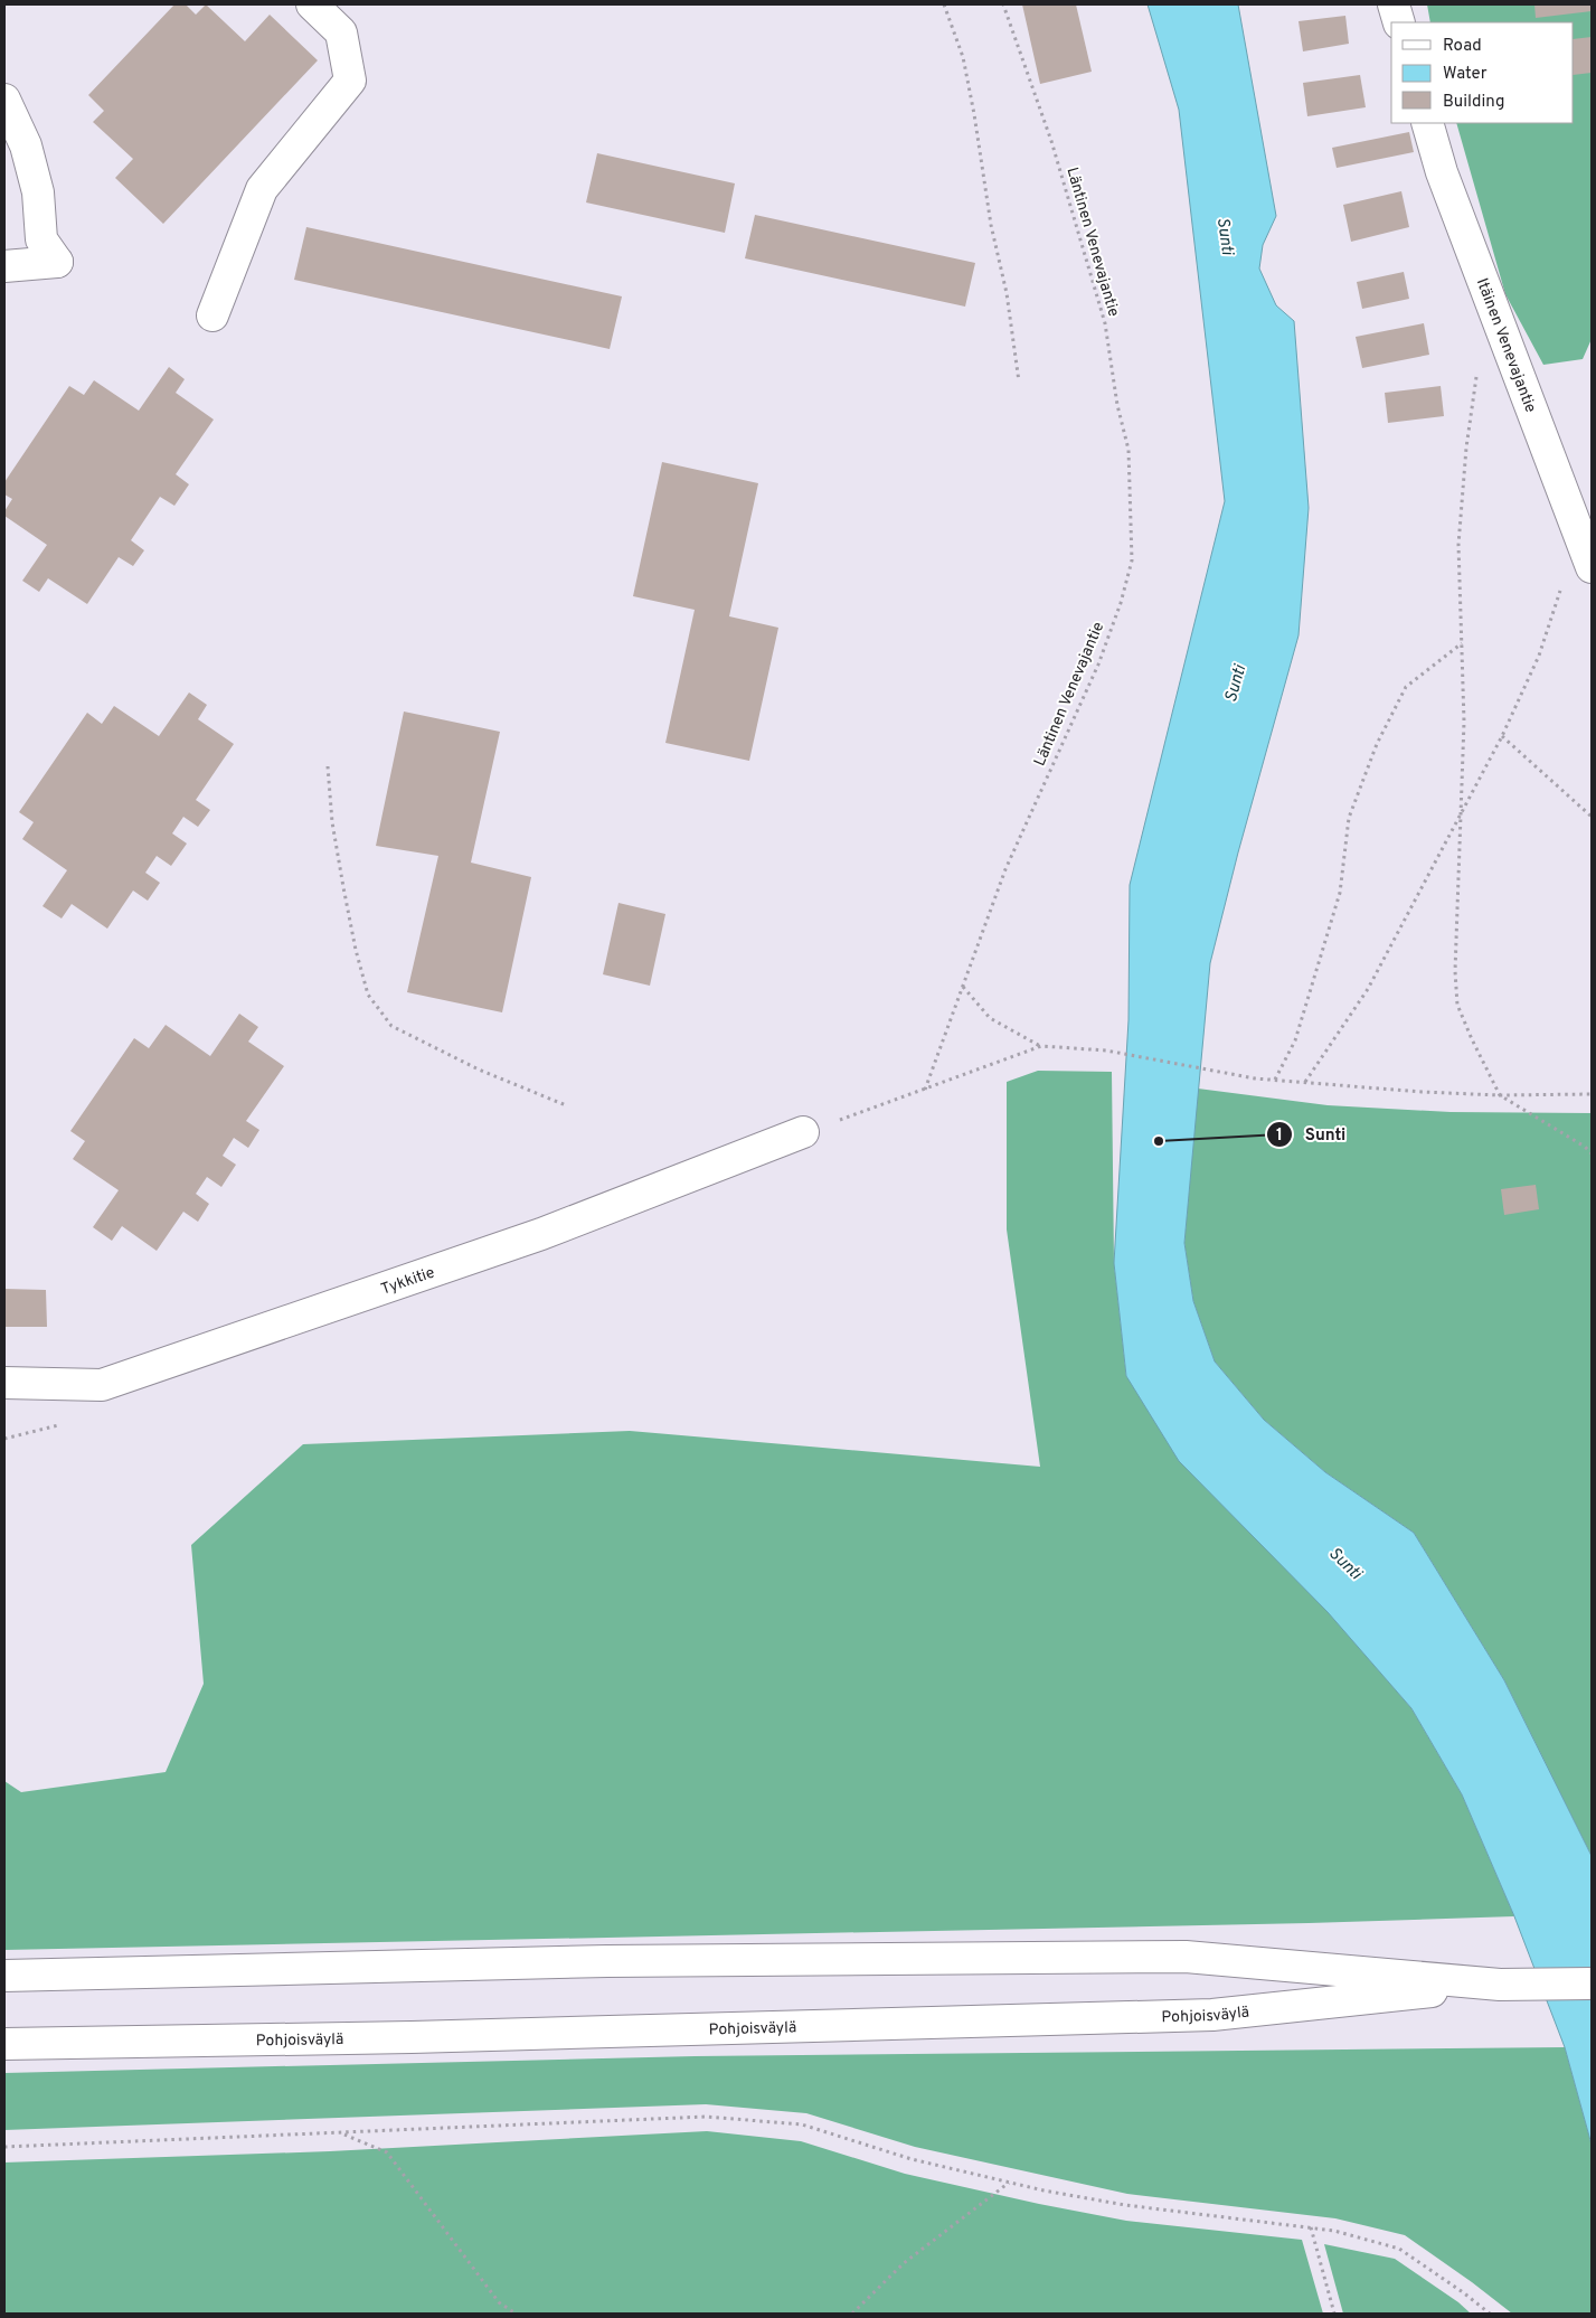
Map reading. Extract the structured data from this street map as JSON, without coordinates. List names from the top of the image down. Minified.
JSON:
{"streets":{"main road":["Itäinen Venevajantie","Tykkitie","Pohjoisväylä"],"path":["Läntinen Venevajantie"]},"water":["Sunti"],"places":["Sunti"],"legend":["Road","Water","Building"]}
